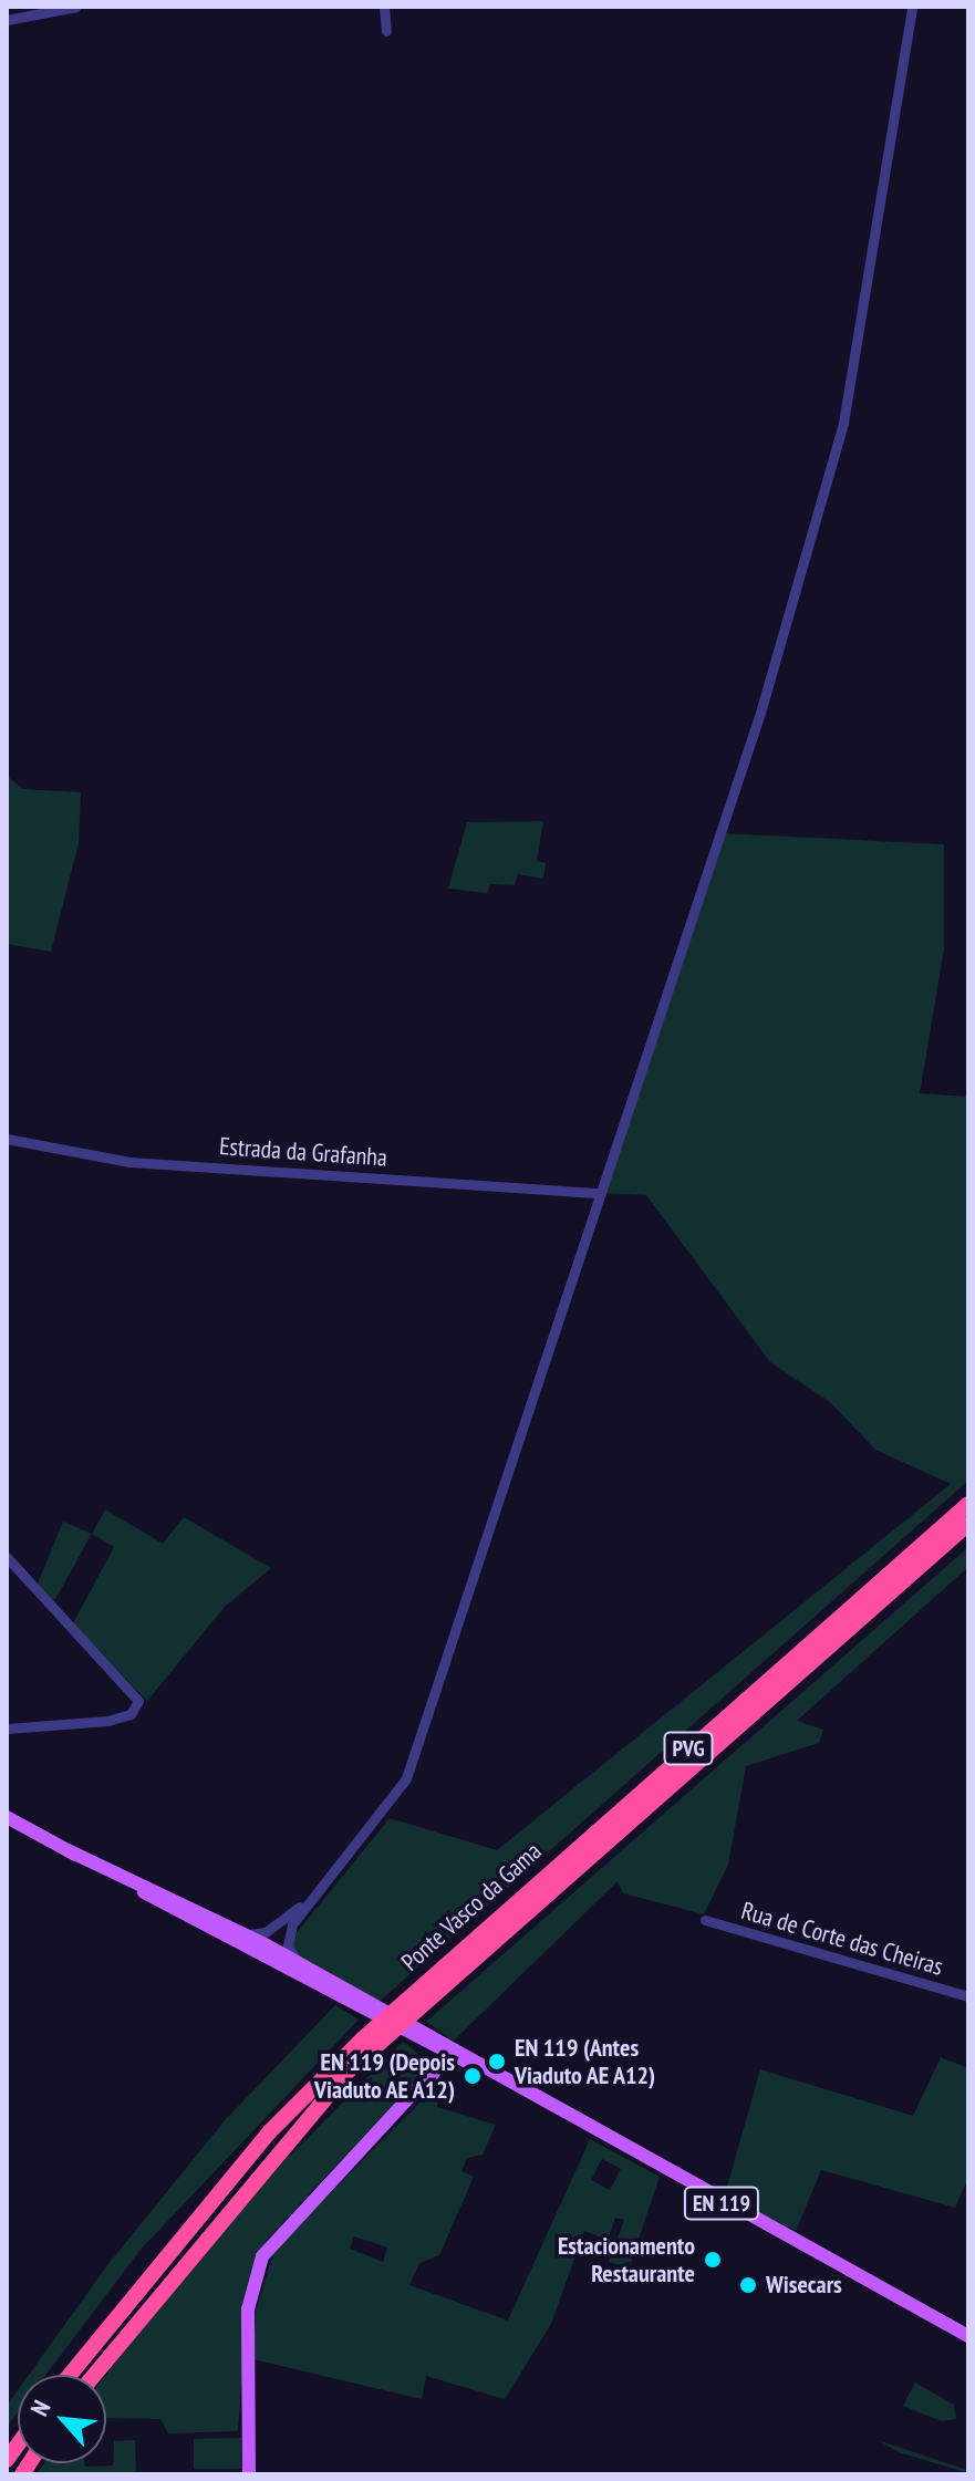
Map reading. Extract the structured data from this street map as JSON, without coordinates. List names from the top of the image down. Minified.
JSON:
{"streets":{"highway":["PVG","Ponte Vasco da Gama"],"main road":["EN 119"],"street":["Estrada da Grafanha","Rua de Corte das Cheiras"]},"places":["EN 119 (Antes Viaduto AE A12)","EN 119 (Depois Viaduto AE A12)","Estacionamento Restaurante","Wisecars"],"north":"top left"}
